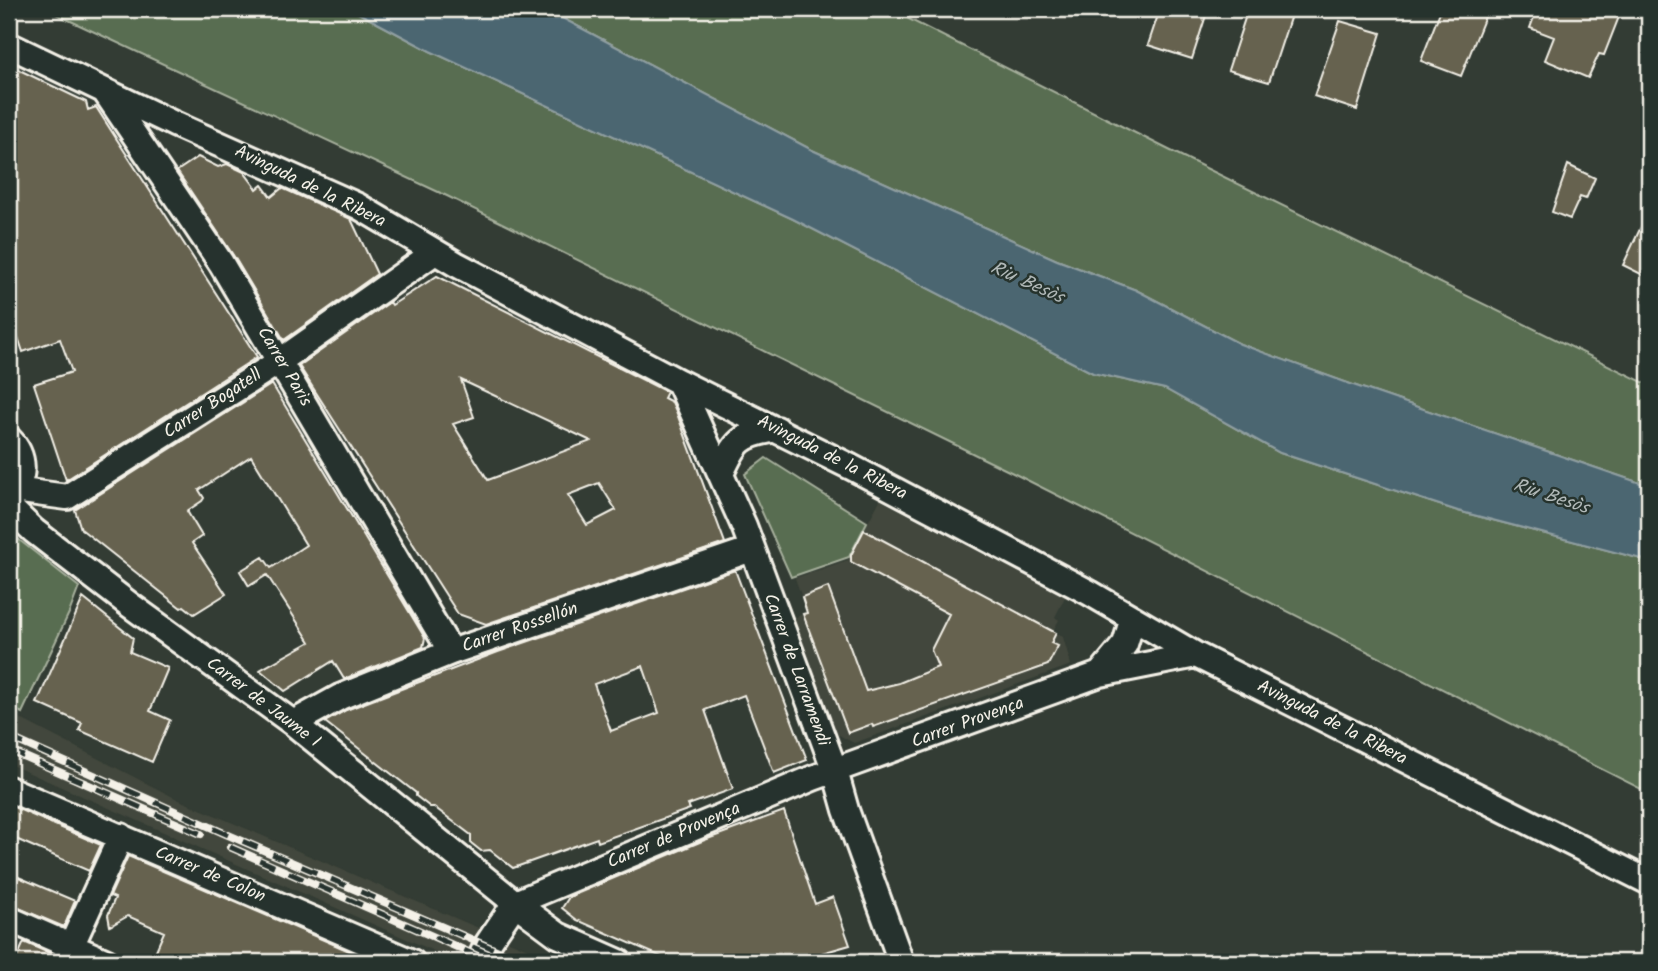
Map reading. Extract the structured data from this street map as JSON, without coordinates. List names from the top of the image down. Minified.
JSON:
{"streets":{"street":["Avinguda de la Ribera","Carrer Paris","Carrer Bogatell","Carrer Rossellón","Carrer de Larramendi","Carrer de Jaume I","Carrer Provença","Carrer de Provença","Carrer de Colon"]},"crossings":[["Avinguda de la Ribera","Carrer Paris"],["Avinguda de la Ribera","Carrer Bogatell"],["Avinguda de la Ribera","Carrer de Larramendi"],["Avinguda de la Ribera","Carrer Provença"],["Carrer Paris","Carrer Bogatell"],["Carrer Paris","Carrer Rossellón"],["Carrer Bogatell","Carrer de Jaume I"],["Carrer Rossellón","Carrer de Larramendi"],["Carrer Rossellón","Carrer de Jaume I"],["Carrer de Larramendi","Carrer Provença"],["Carrer de Larramendi","Carrer de Provença"],["Carrer de Jaume I","Carrer de Provença"],["Carrer Provença","Carrer de Provença"]],"water":["Riu Besòs"]}
